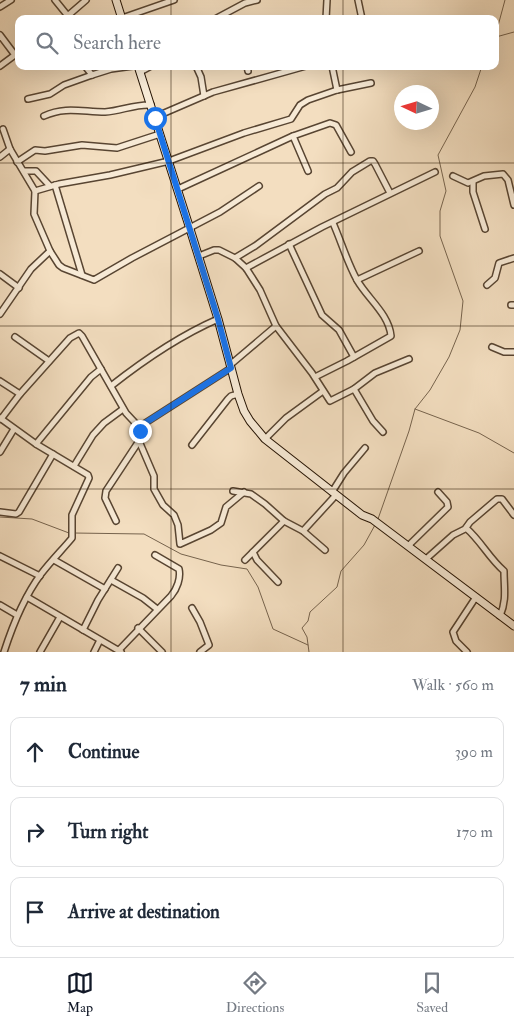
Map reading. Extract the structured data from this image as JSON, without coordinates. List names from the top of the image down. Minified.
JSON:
{"north":"left","page":{"search":"Search here","heading":["7 min","Walk · 560 m"],"list":[["Continue","390 m"],["Turn right","170 m"],"Arrive at destination"],"nav":["Map","Directions","Saved"]}}
